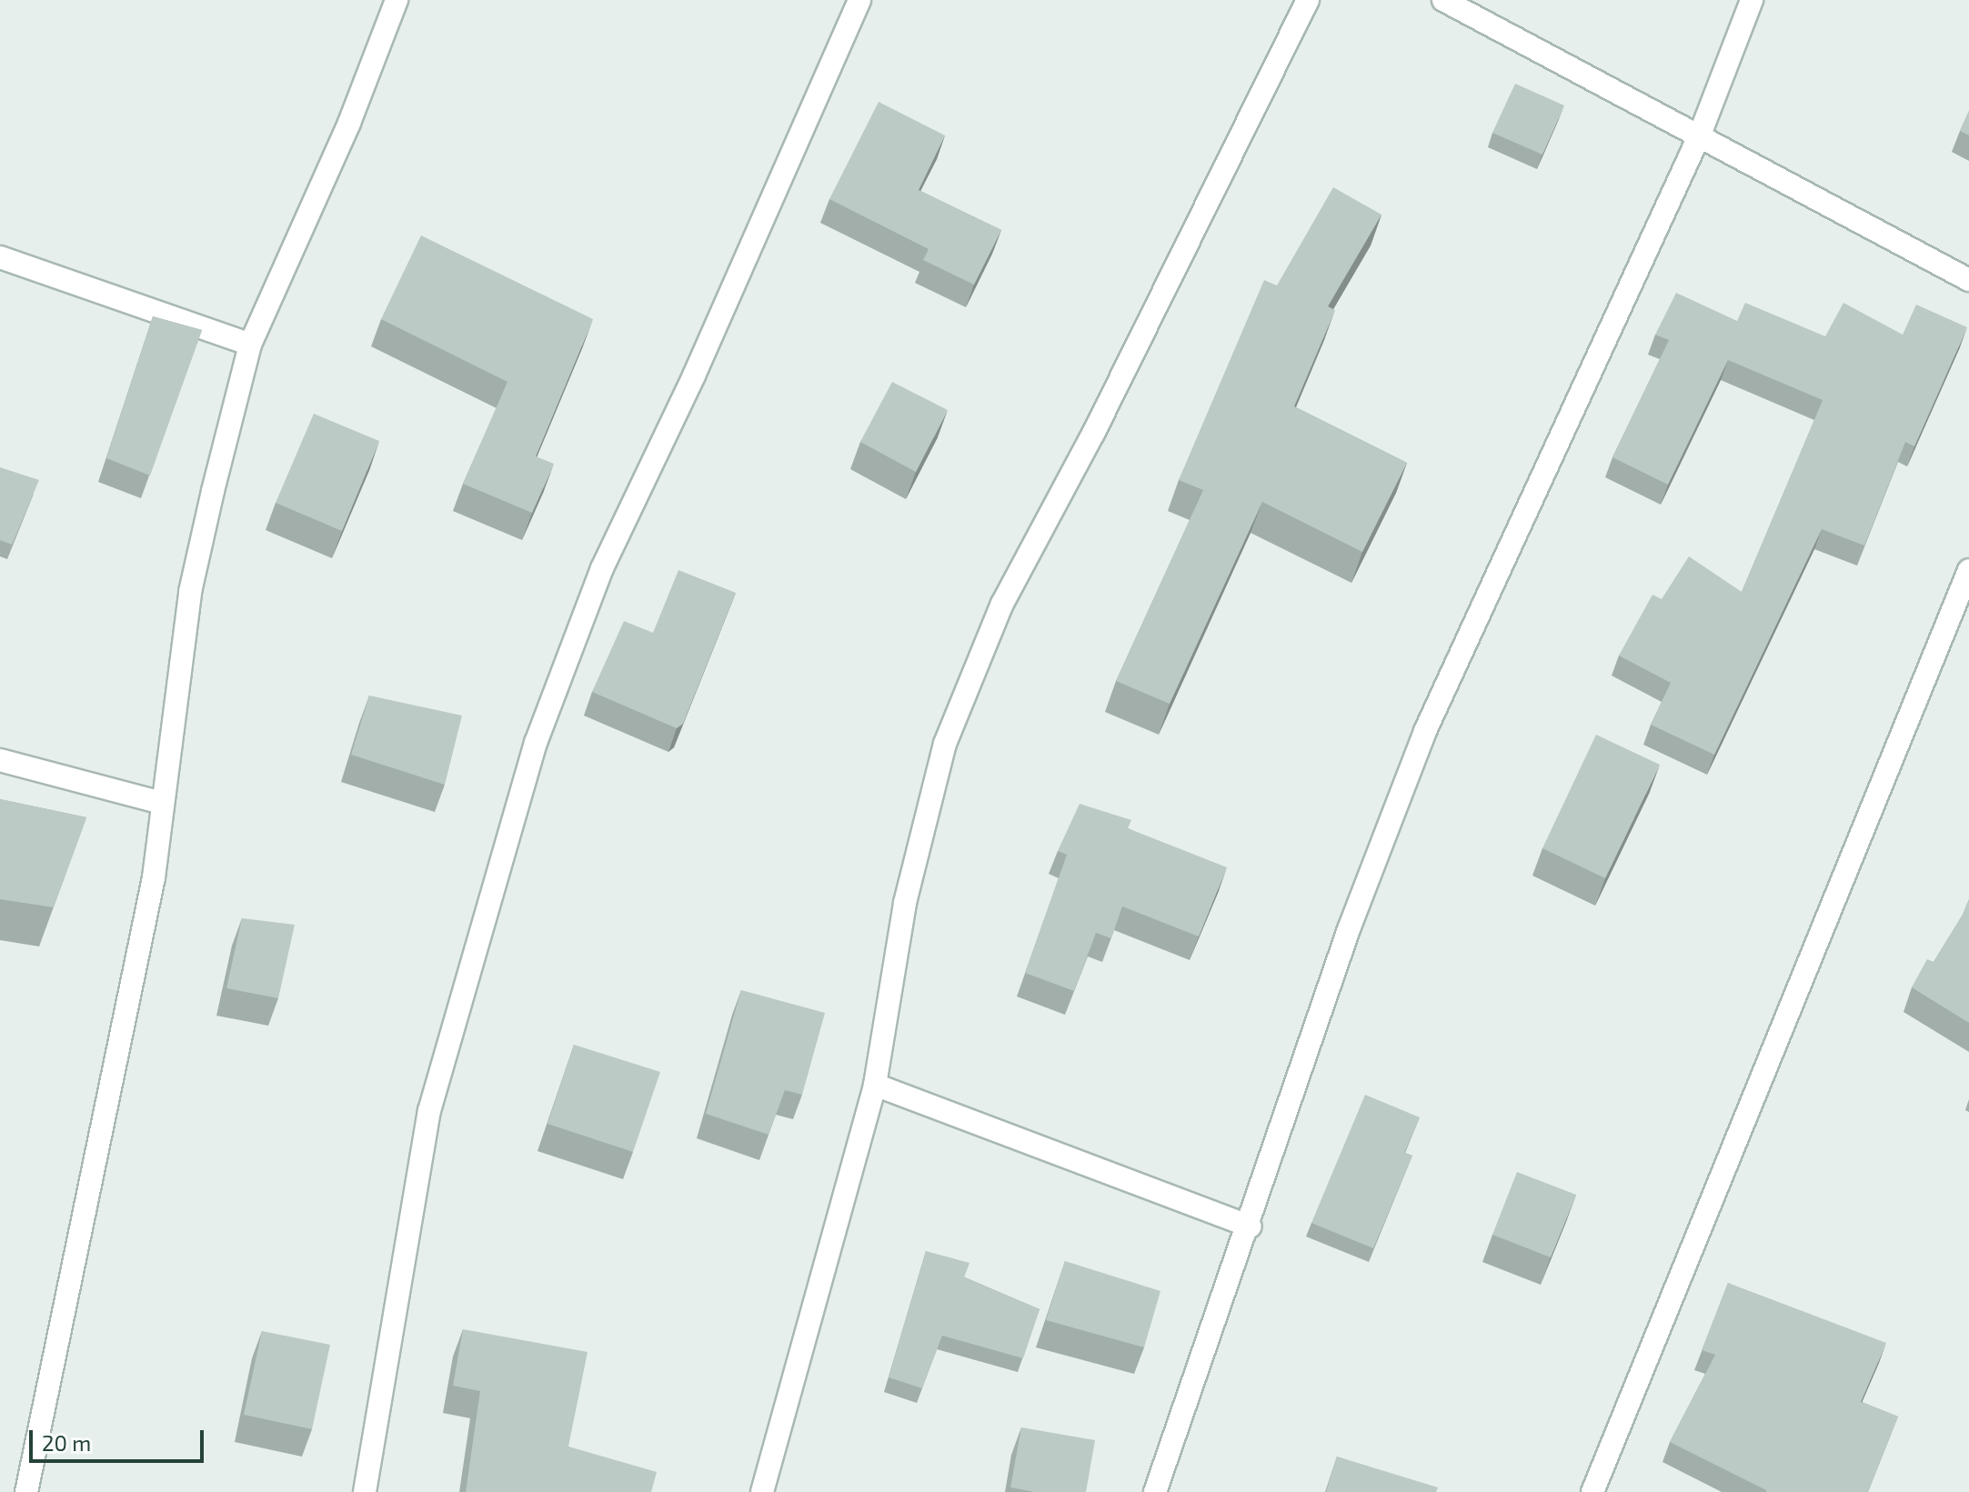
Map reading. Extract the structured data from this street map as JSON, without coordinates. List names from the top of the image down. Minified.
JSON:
{"scale_bar":"20 m"}
